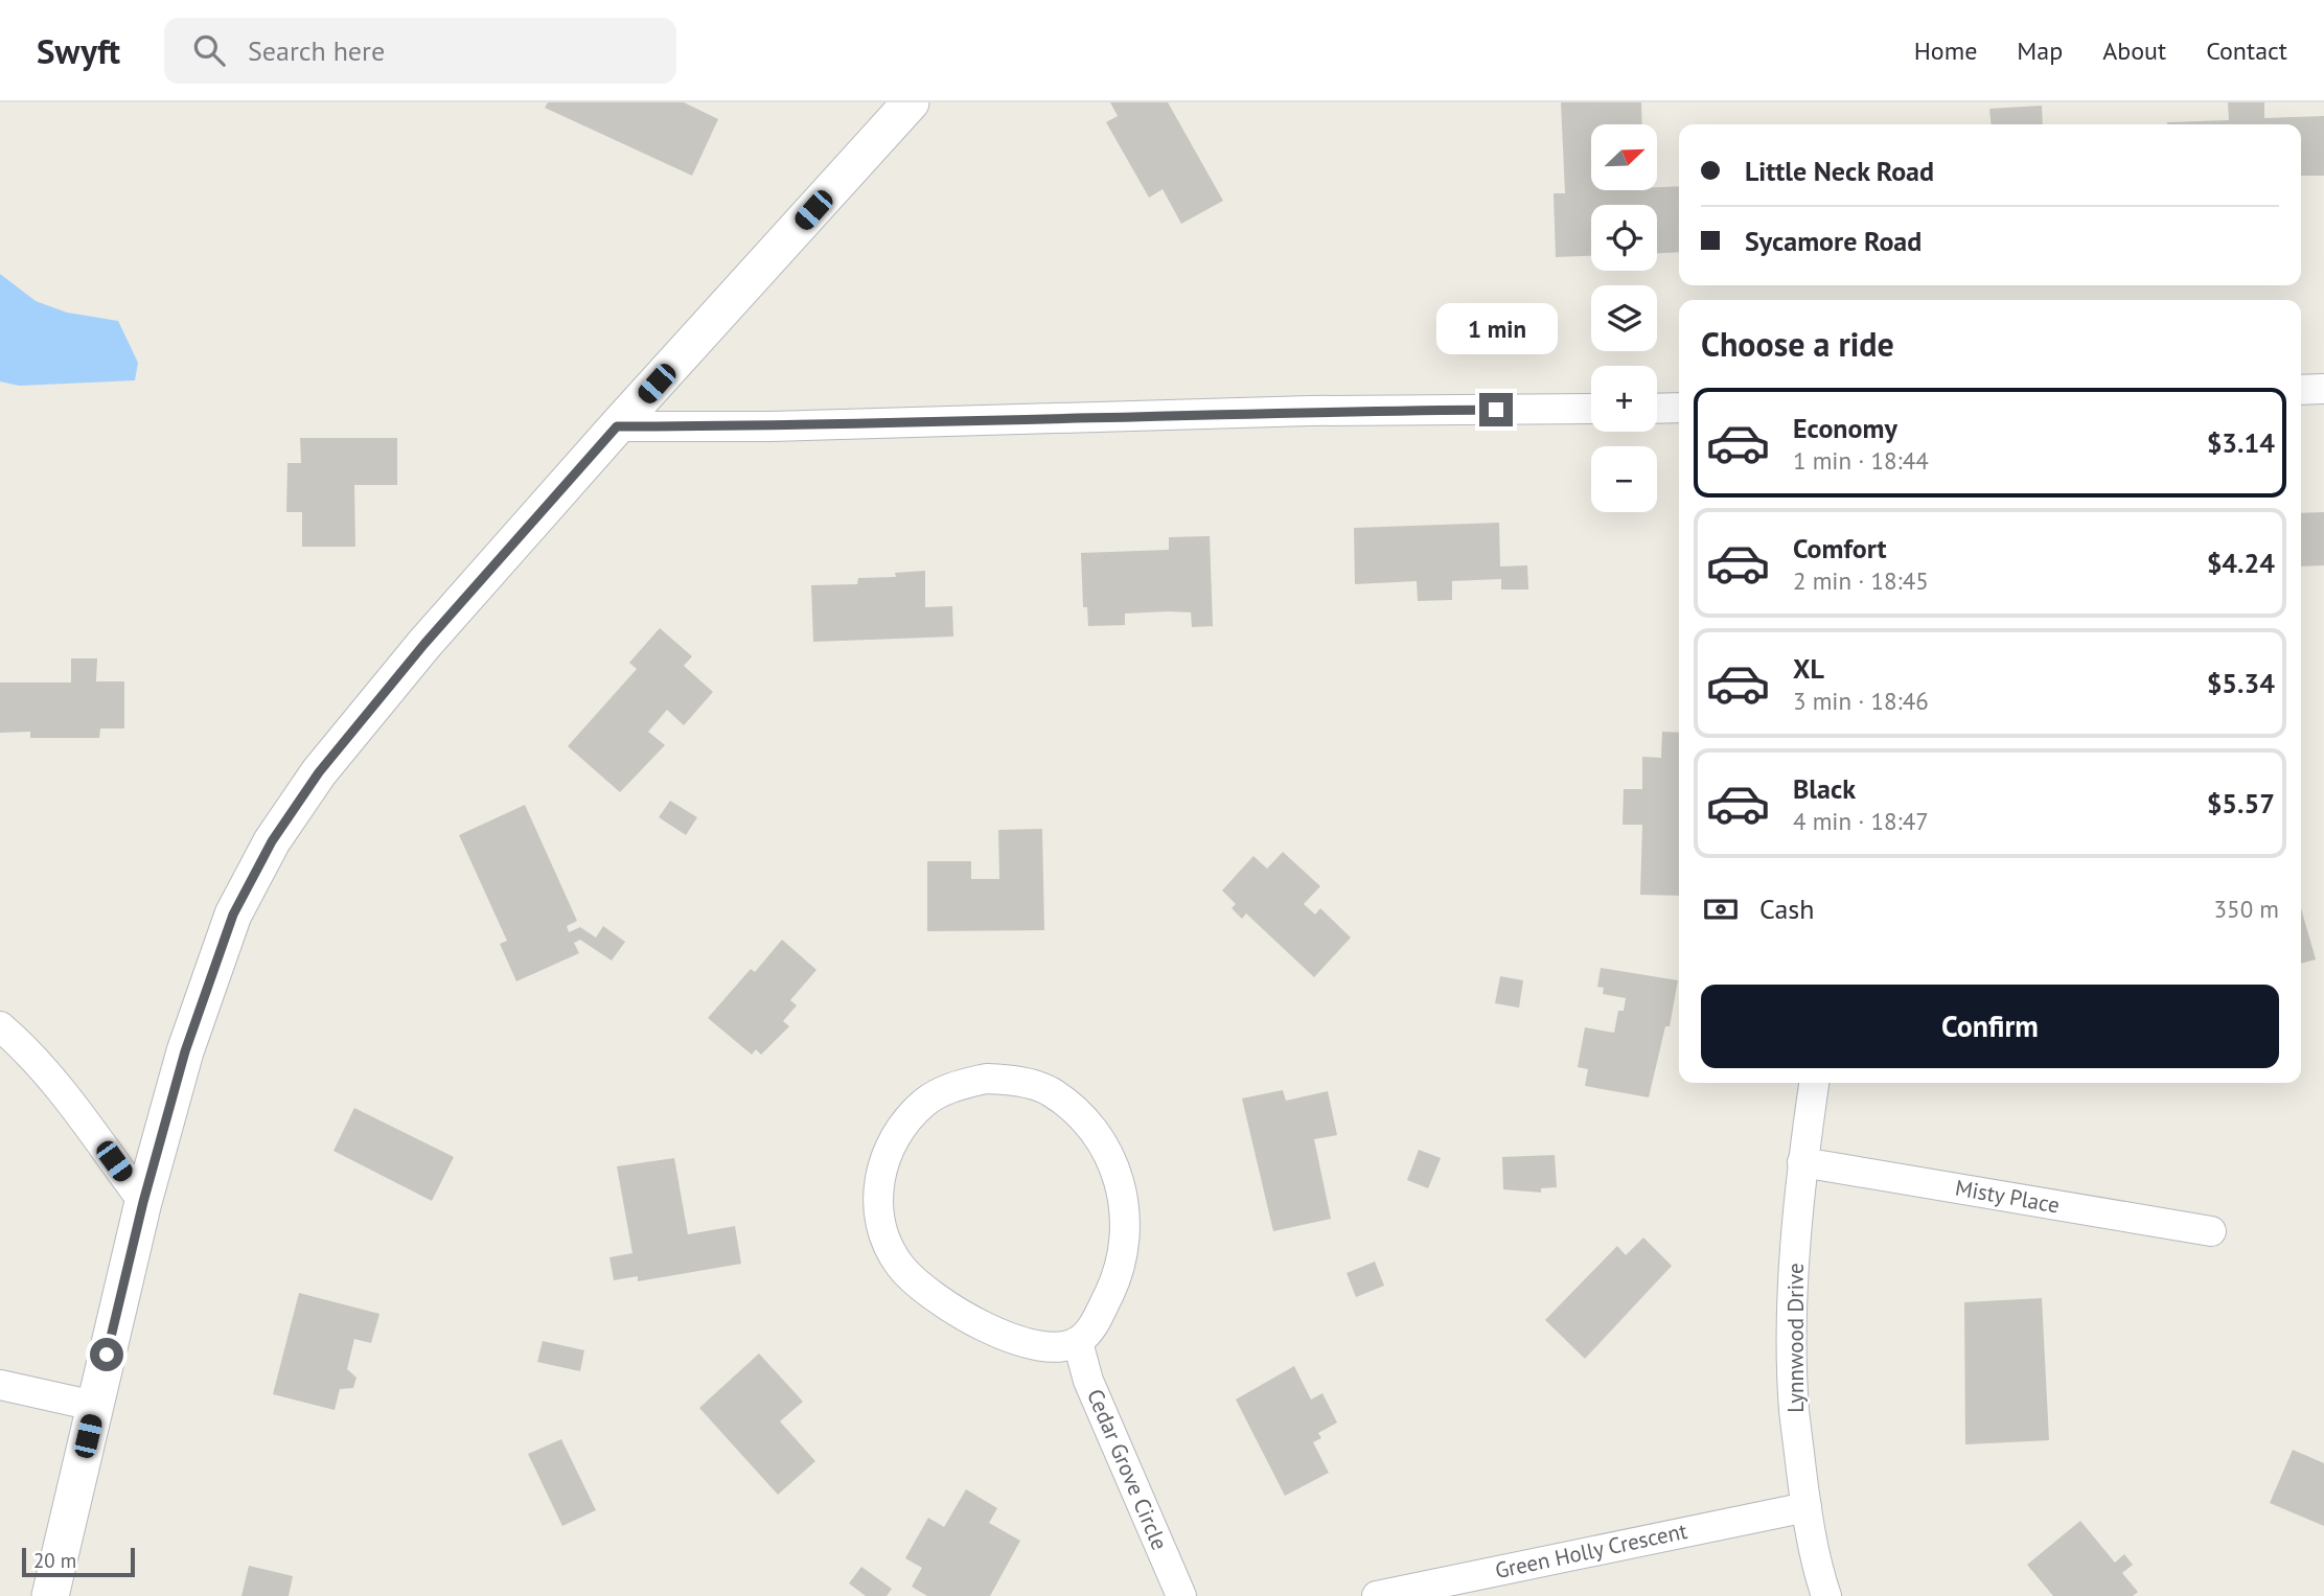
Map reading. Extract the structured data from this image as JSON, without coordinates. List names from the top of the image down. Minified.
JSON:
{"streets":{"street":["Misty Place","Lynnwood Drive","Cedar Grove Circle","Green Holly Crescent"]},"crossings":[["Misty Place","Lynnwood Drive"],["Lynnwood Drive","Green Holly Crescent"]],"scale_bar":"20 m","north":"top right","page":{"header":"Swyft","search":"Search here","nav":["Home","Map","About","Contact"],"map_buttons":["+","−"],"banner":["Little Neck Road","Sycamore Road"],"heading":"Choose a ride","bubble":"1 min","list":[{"name":"Economy","note":"1 min · 18:44","value":"$3.14"},{"name":"Comfort","note":"2 min · 18:45","value":"$4.24"},{"name":"XL","note":"3 min · 18:46","value":"$5.34"},{"name":"Black","note":"4 min · 18:47","value":"$5.57"}],"pay":["Cash","350 m"],"buttons":"Confirm","scale":"20 m"}}
